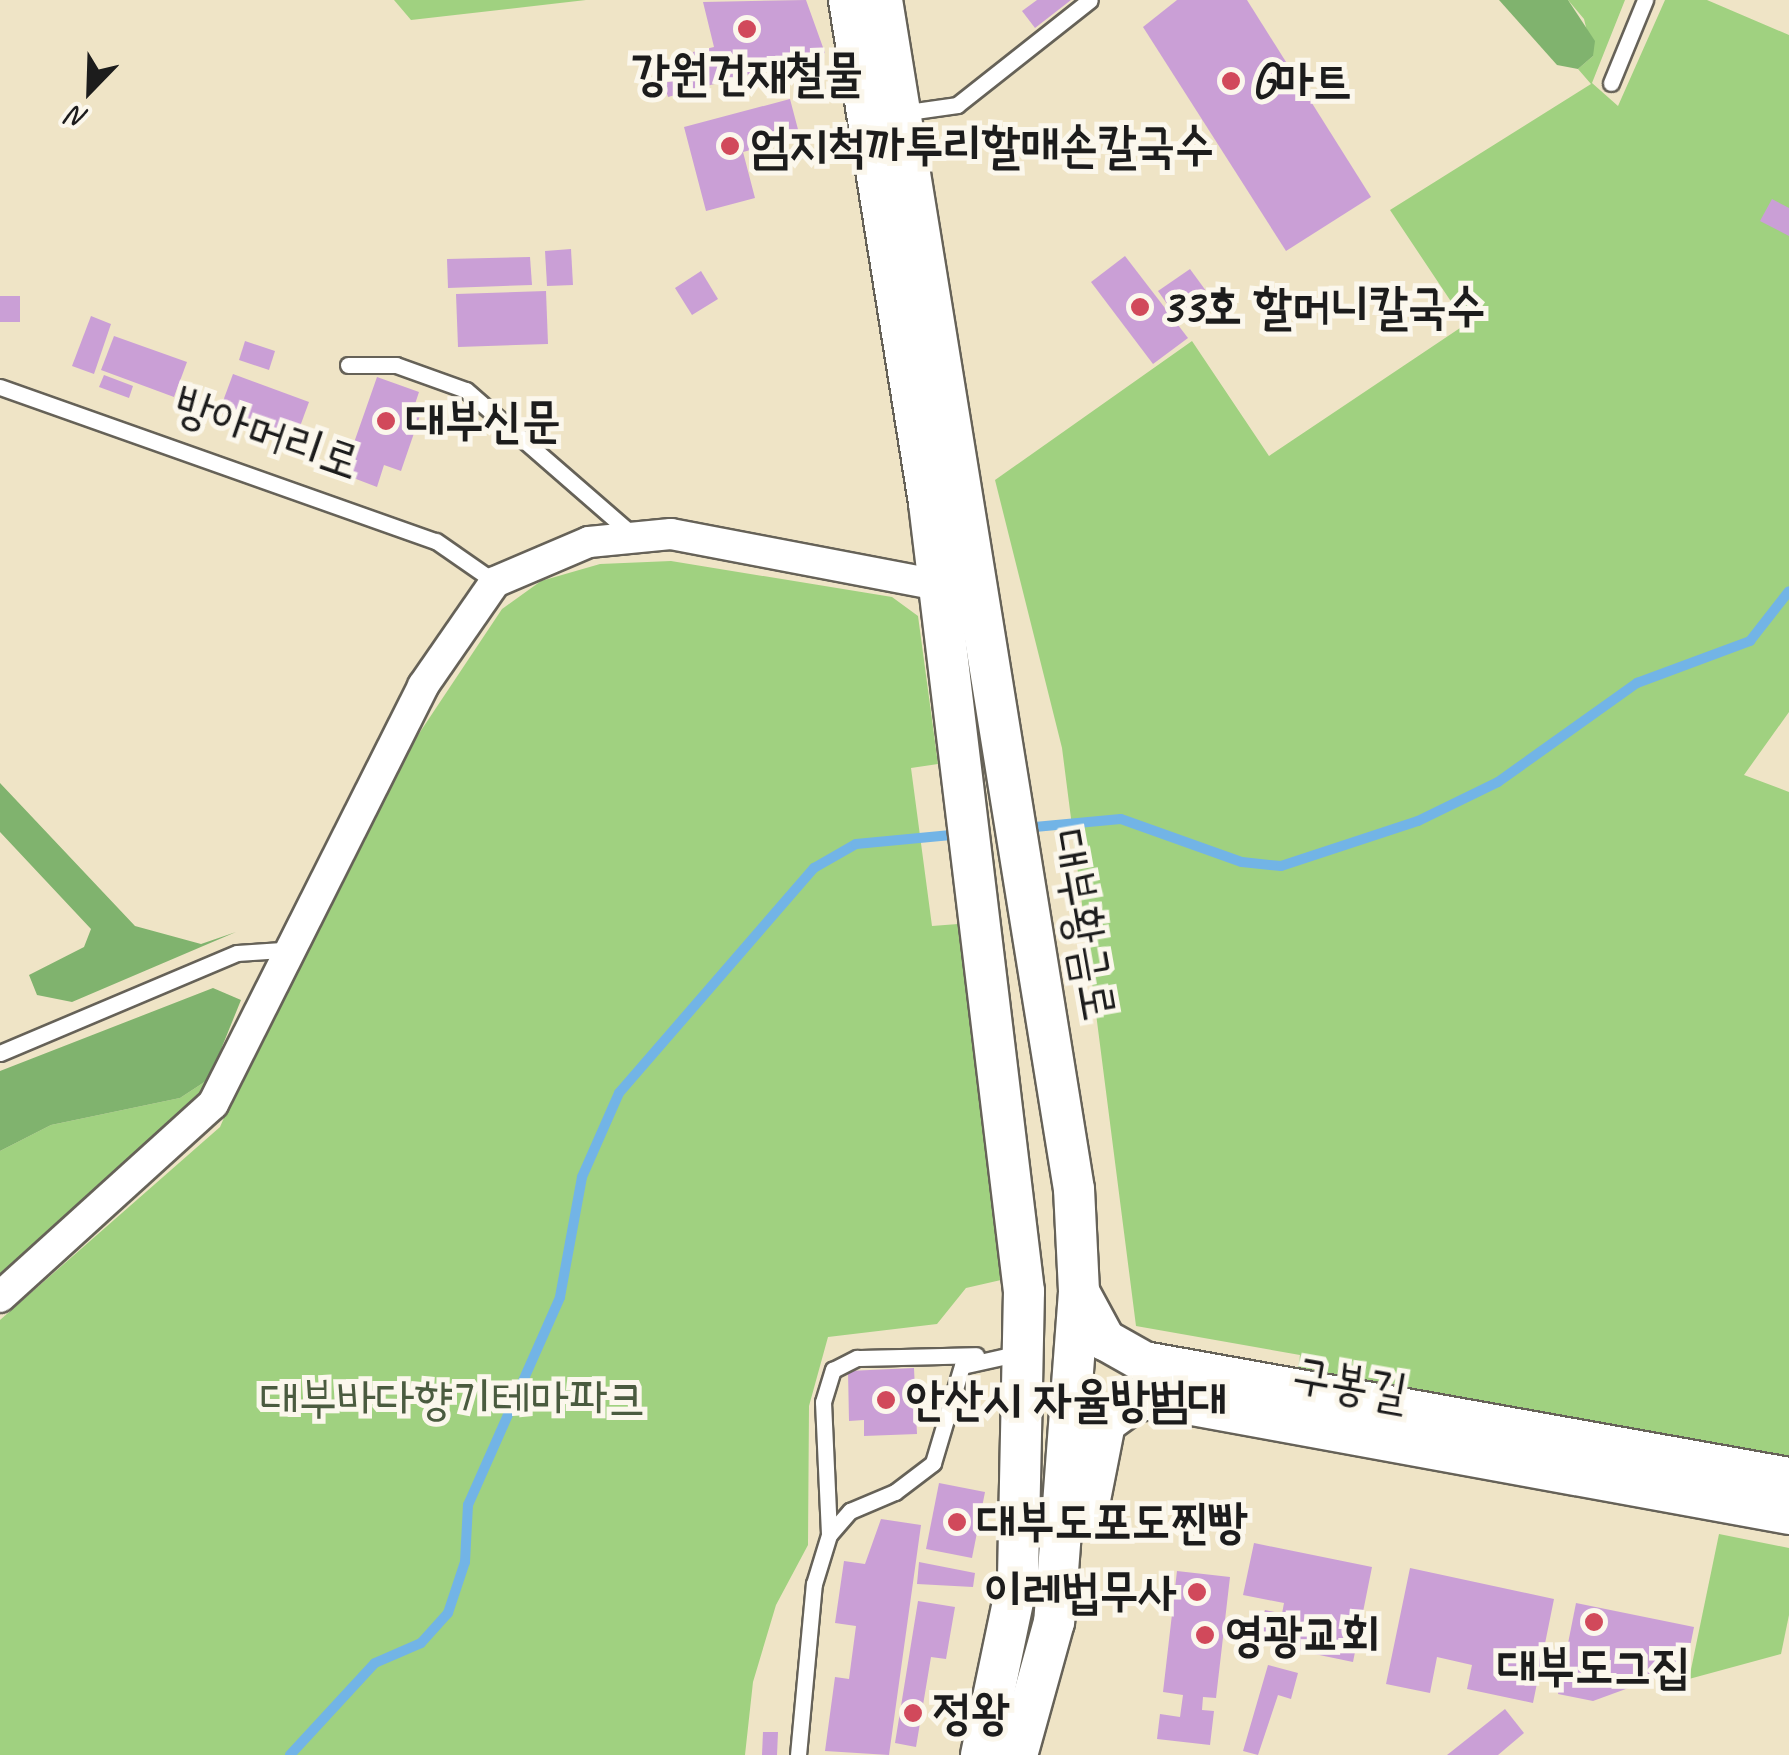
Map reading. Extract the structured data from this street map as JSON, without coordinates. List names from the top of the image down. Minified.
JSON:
{"streets":{"main road":["대부황금로","구봉길"],"lane":["방아머리로"]},"crossings":[["대부황금로","구봉길"]],"parks":["대부바다향기테마파크"],"places":["강원건재철물","G마트","엄지척까투리할매손칼국수","33호 할머니칼국수","대부신문","안산시 자율방범대","대부도포도찐빵","이레법무사","대부도그집","영광교회","정왕"],"north":"bottom left"}
